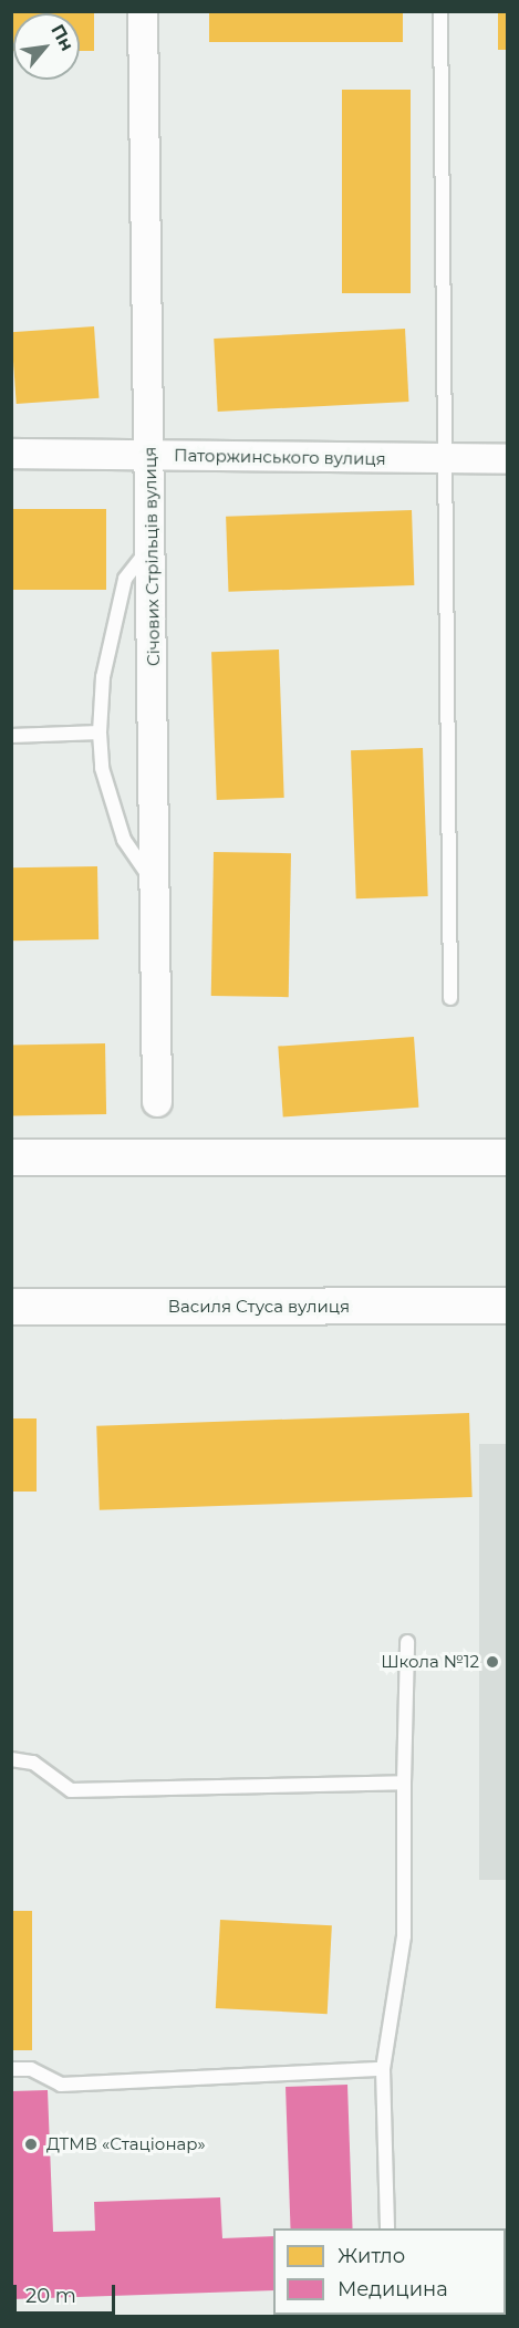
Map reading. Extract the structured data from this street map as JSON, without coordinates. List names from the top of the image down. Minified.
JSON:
{"streets":{"street":["Паторжинського вулиця","Січових Стрільців вулиця","Василя Стуса вулиця"]},"crossings":[["Паторжинського вулиця","Січових Стрільців вулиця"]],"places":["Школа №12","ДТМВ «Стаціонар»"],"legend":["Житло","Медицина"],"scale_bar":"20 m","north":"top right"}
